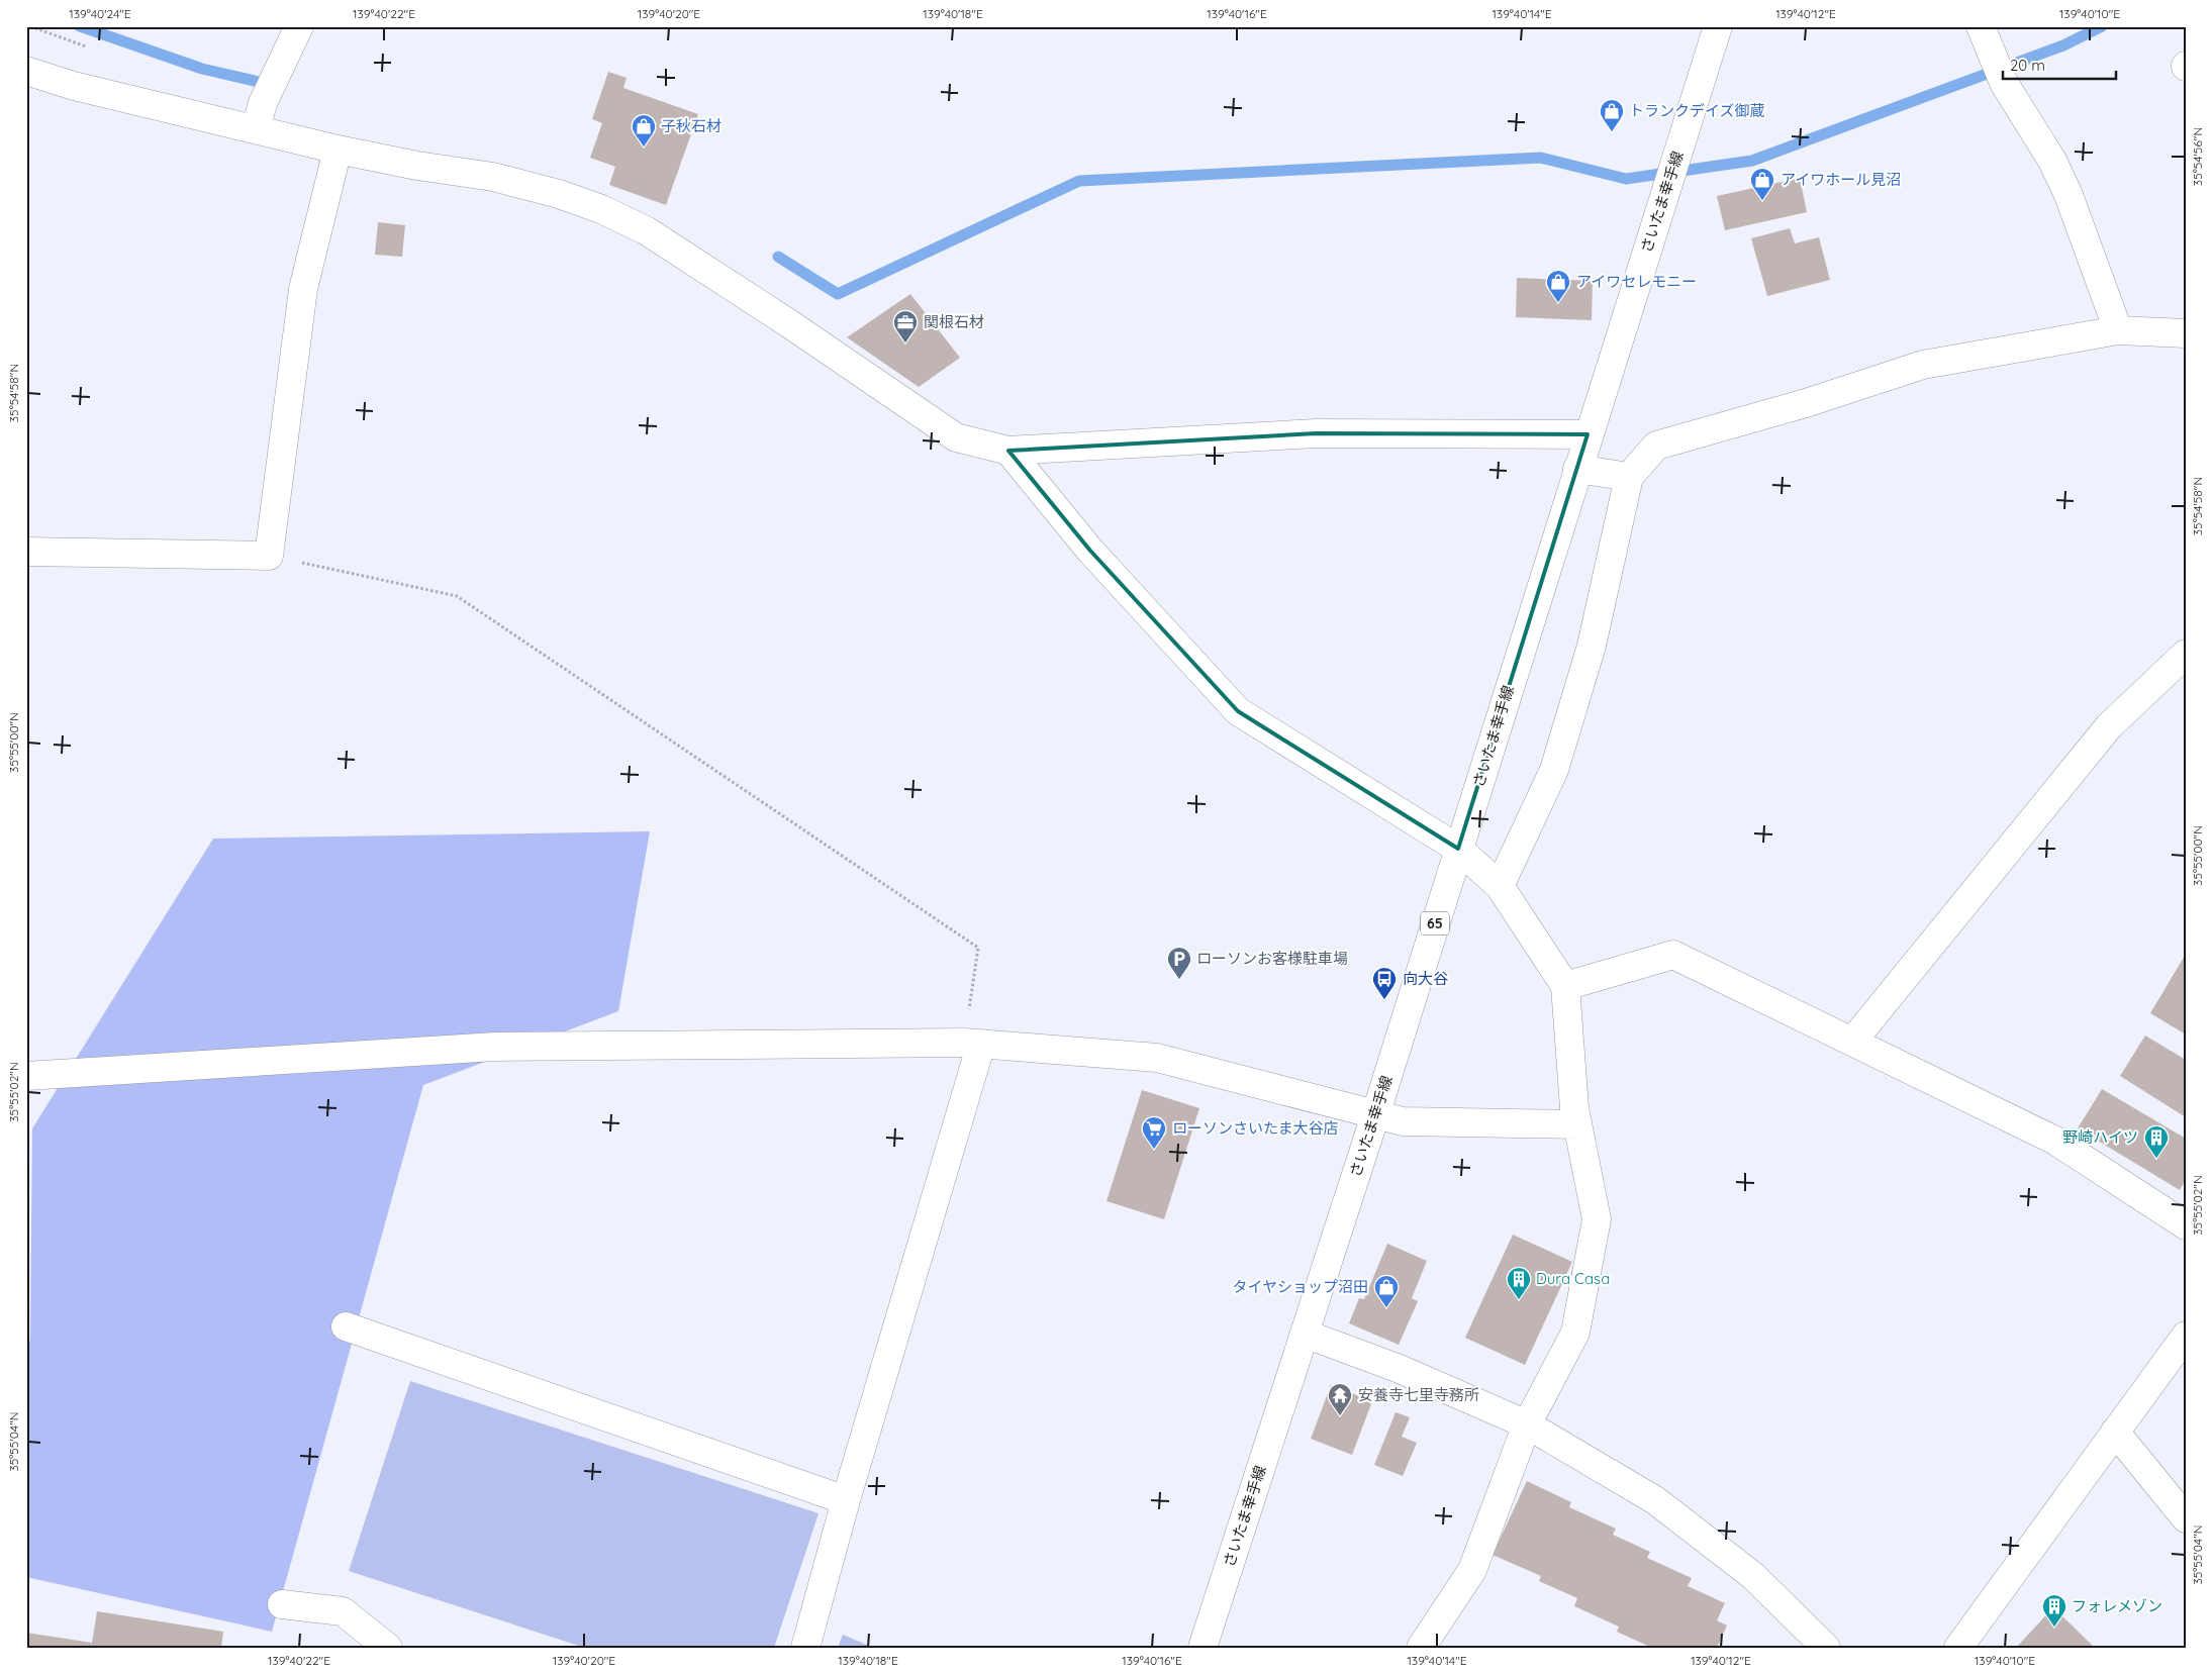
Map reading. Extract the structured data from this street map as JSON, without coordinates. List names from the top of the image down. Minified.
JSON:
{"streets":{"street":["さいたま幸手線","65"]},"places":{"shop":["トランクデイズ御蔵","子秋石材","アイワホール見沼","アイワセレモニー","タイヤショップ沼田"],"office":["関根石材"],"parking":["ローソンお客様駐車場"],"bus stop":["向大谷"],"supermarket":["ローソンさいたま大谷店"],"building":["野崎ハイツ","Dura Casa","フォレメゾン"],"temple":["安養寺七里寺務所"]},"scale_bar":"20 m","coordinates":["139°40'24\"E","139°40'22\"E","139°40'20\"E","139°40'18\"E","139°40'16\"E","139°40'14\"E","139°40'12\"E","139°40'10\"E","35°54'56\"N","35°54'58\"N","35°55'00\"N","35°55'02\"N","35°55'04\"N"]}
